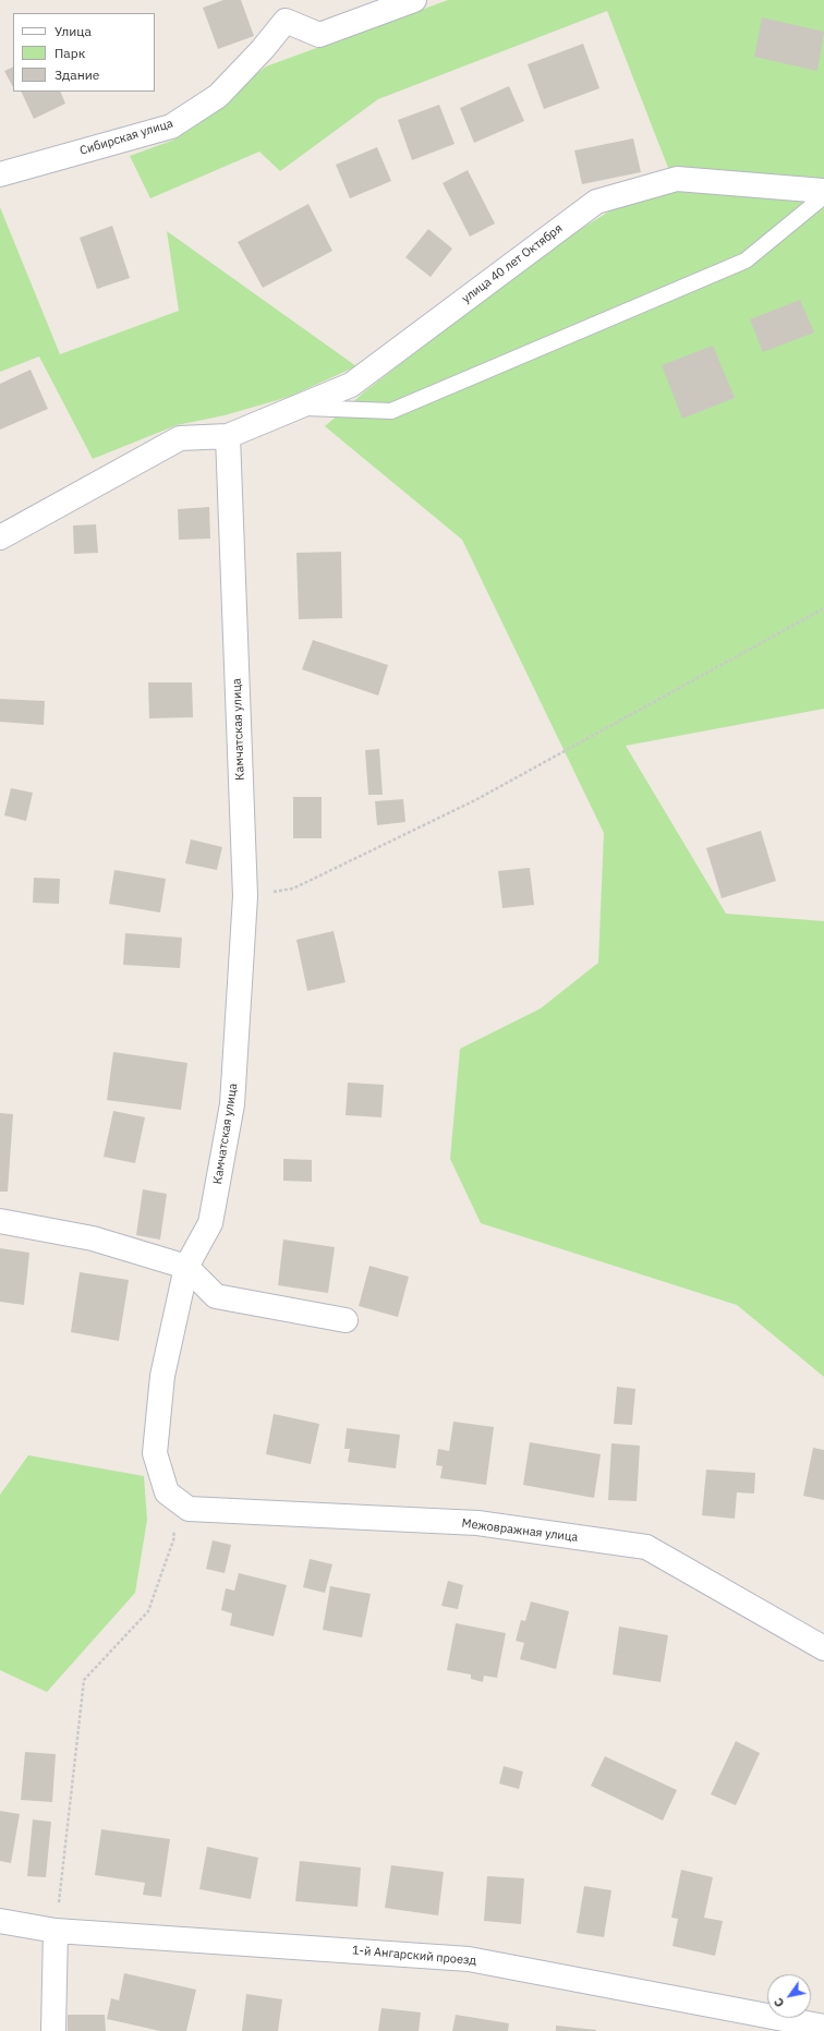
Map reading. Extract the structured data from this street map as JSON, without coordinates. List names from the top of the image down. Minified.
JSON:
{"streets":{"street":["Сибирская улица","улица 40 лет Октября","Камчатская улица","Межовражная улица","1-й Ангарский проезд"]},"crossings":[["улица 40 лет Октября","Камчатская улица"],["Камчатская улица","Межовражная улица"]],"legend":["Улица","Парк","Здание"],"north":"bottom left"}
